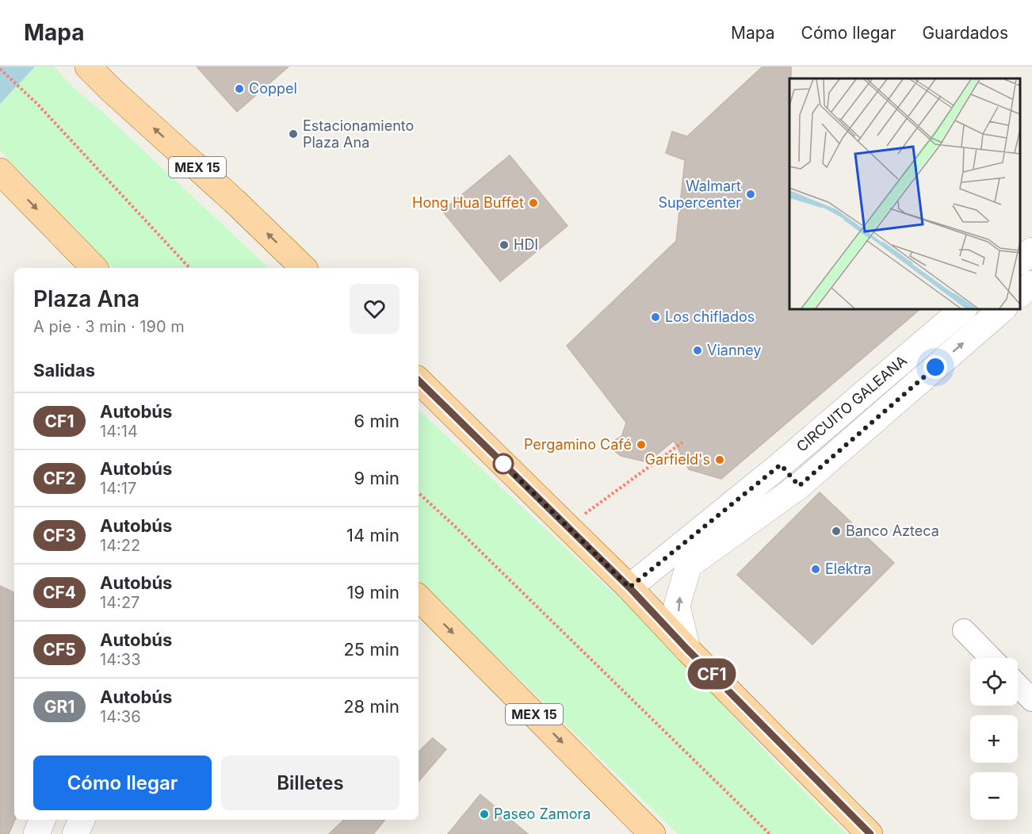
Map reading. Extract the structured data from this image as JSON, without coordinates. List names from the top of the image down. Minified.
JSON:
{"streets":{"main road":["MEX 15"],"street":["CIRCUITO GALEANA"]},"places":["Coppel","Estacionamiento Plaza Ana","Walmart Supercenter","Hong Hua Buffet","HDI","Los chiflados","Vianney","Pergamino Café","Garfield's","Banco Azteca","Elektra","Paseo Zamora"],"lines":["bus line CF1"],"page":{"header":"Mapa","nav":["Mapa","Cómo llegar","Guardados"],"on_map":"CF1","heading":[["Plaza Ana","A pie · 3 min · 190 m"],"Salidas"],"list":[{"mark":"CF1","name":"Autobús","note":"14:14","value":"6 min"},{"mark":"CF2","name":"Autobús","note":"14:17","value":"9 min"},{"mark":"CF3","name":"Autobús","note":"14:22","value":"14 min"},{"mark":"CF4","name":"Autobús","note":"14:27","value":"19 min"},{"mark":"CF5","name":"Autobús","note":"14:33","value":"25 min"},{"mark":"GR1","name":"Autobús","note":"14:36","value":"28 min"}],"map_buttons":["+","−"],"buttons":["Cómo llegar","Billetes"]}}
